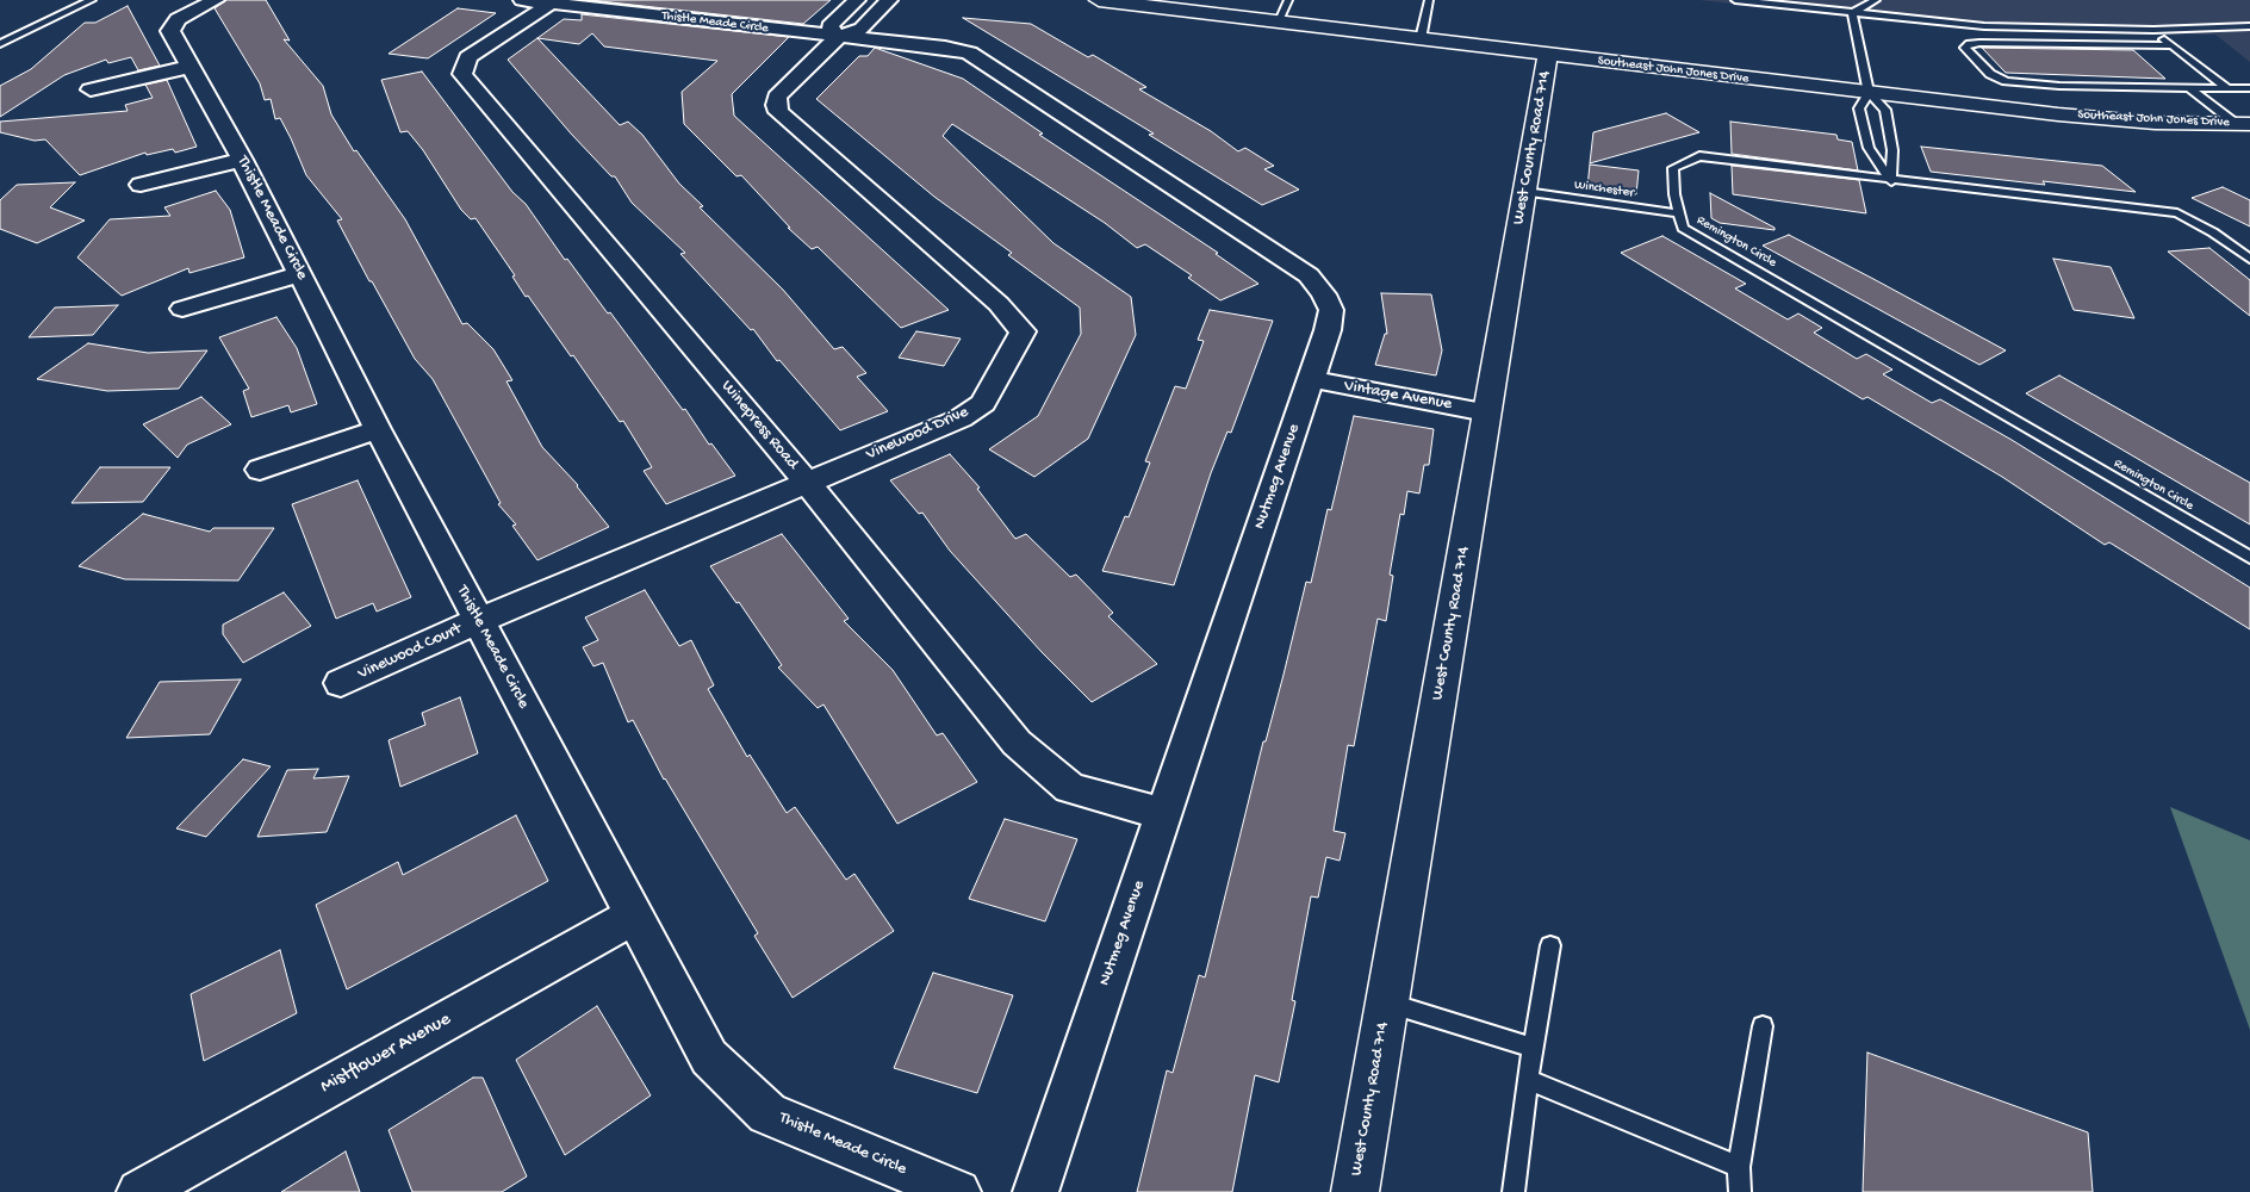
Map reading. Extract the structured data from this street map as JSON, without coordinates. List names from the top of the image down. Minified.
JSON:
{"streets":{"street":["Thistle Meade Circle","Southeast John Jones Drive","West County Road 714","Vintage Avenue","Winepress Road","Vinewood Drive","Nutmeg Avenue","Vinewood Court","Mistflower Avenue"],"lane":["Winchester","Remington Circle"]},"crossings":[["Thistle Meade Circle","Winepress Road"],["Thistle Meade Circle","Vinewood Drive"],["Thistle Meade Circle","Nutmeg Avenue"],["Thistle Meade Circle","Vinewood Court"],["Thistle Meade Circle","Mistflower Avenue"],["Southeast John Jones Drive","West County Road 714"],["West County Road 714","Winchester"],["West County Road 714","Vintage Avenue"],["Winchester","Remington Circle"],["Vintage Avenue","Nutmeg Avenue"],["Winepress Road","Vinewood Drive"],["Winepress Road","Nutmeg Avenue"],["Vinewood Drive","Nutmeg Avenue"],["Vinewood Drive","Vinewood Court"]]}
